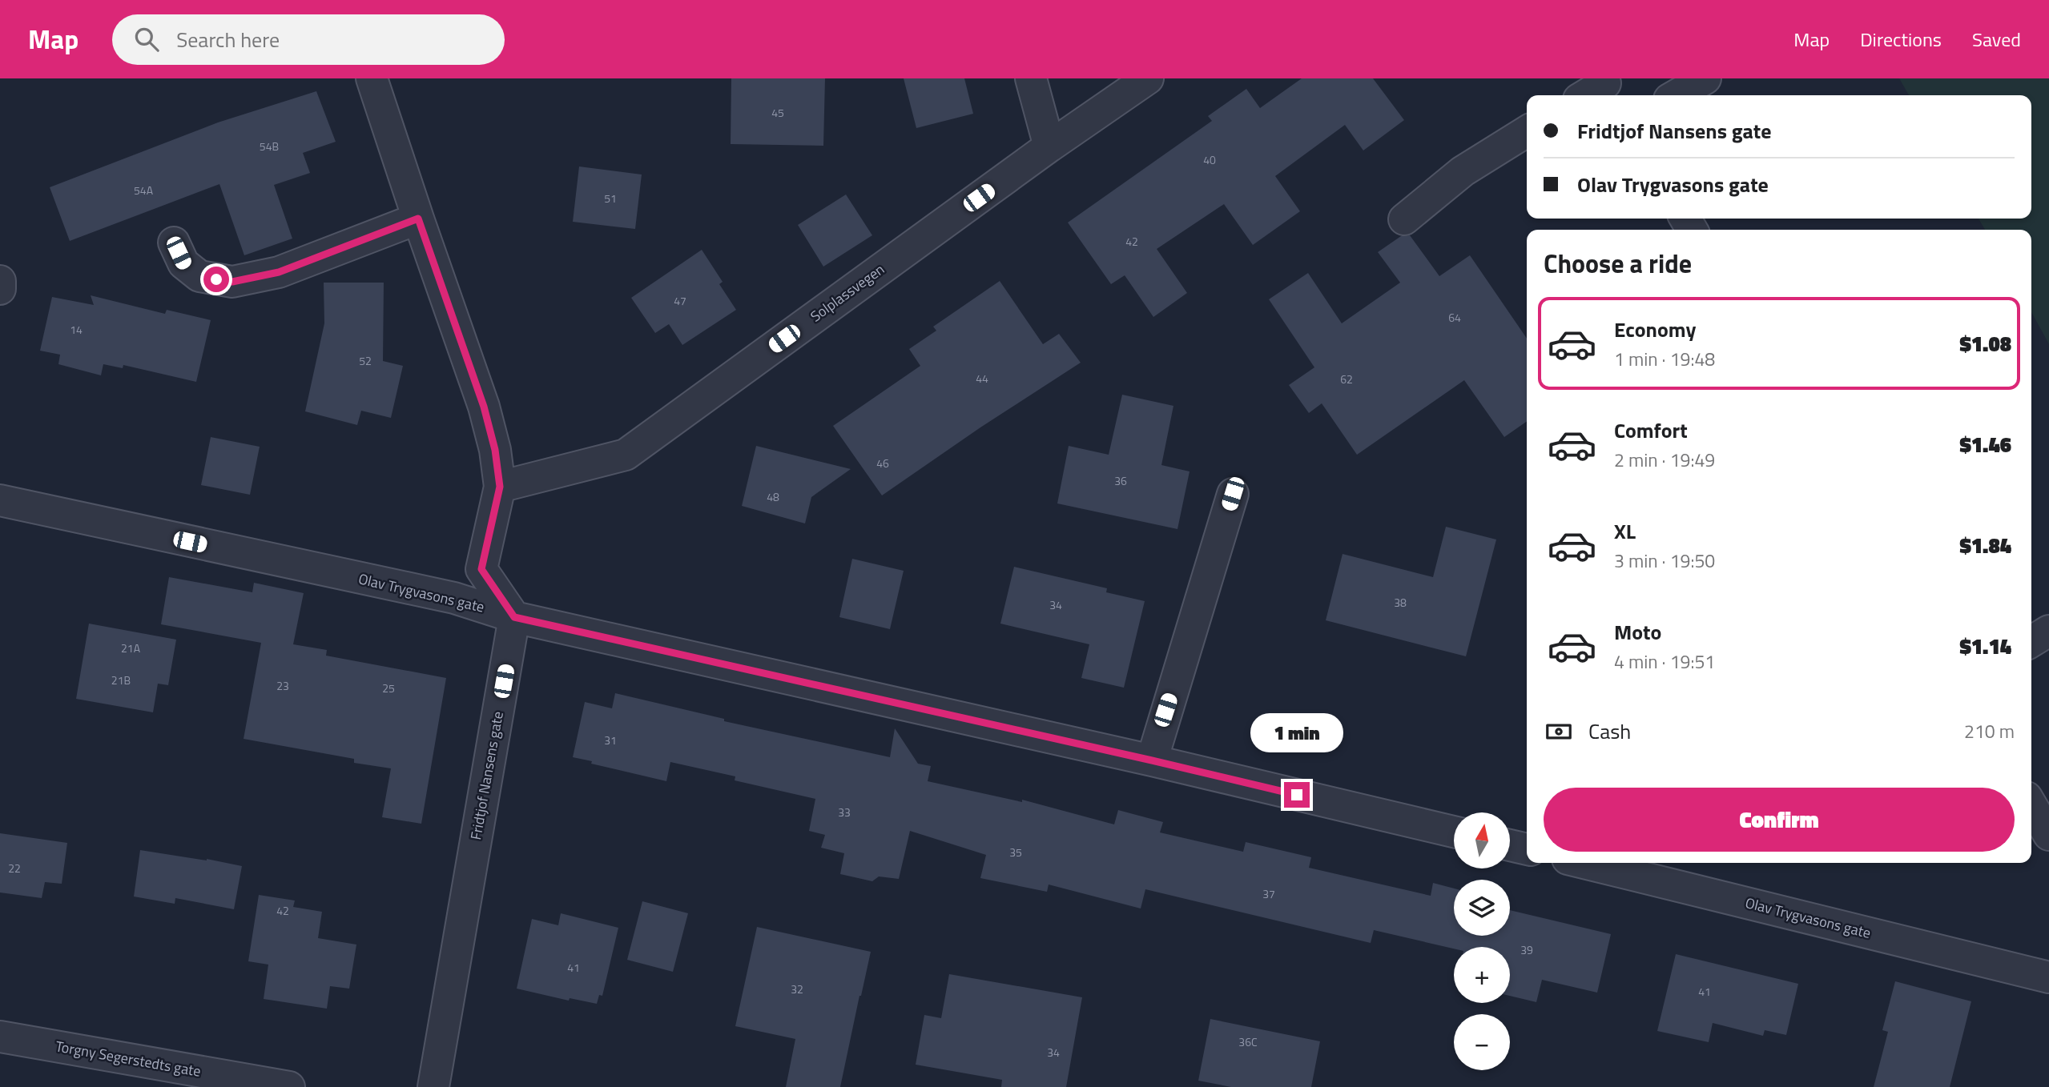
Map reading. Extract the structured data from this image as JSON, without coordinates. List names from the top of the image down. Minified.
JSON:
{"streets":{"street":["Solplassvegen","Olav Trygvasons gate","Fridtjof Nansens gate","Torgny Segerstedts gate"]},"crossings":[["Olav Trygvasons gate","Fridtjof Nansens gate"]],"house_numbers":["45","54B","40","54A","51","42","47","64","14","52","44","62","46","36","48","38","34","21A","21B","23","25","31","33","35","22","37","42","39","41","32","41","36C","34"],"north":"top","page":{"header":"Map","search":"Search here","nav":["Map","Directions","Saved"],"banner":["Fridtjof Nansens gate","Olav Trygvasons gate"],"heading":"Choose a ride","list":[{"name":"Economy","note":"1 min · 19:48","value":"$1.08"},{"name":"Comfort","note":"2 min · 19:49","value":"$1.46"},{"name":"XL","note":"3 min · 19:50","value":"$1.84"},{"name":"Moto","note":"4 min · 19:51","value":"$1.14"}],"pay":["Cash","210 m"],"bubble":"1 min","buttons":"Confirm","map_buttons":["+","−"]}}
